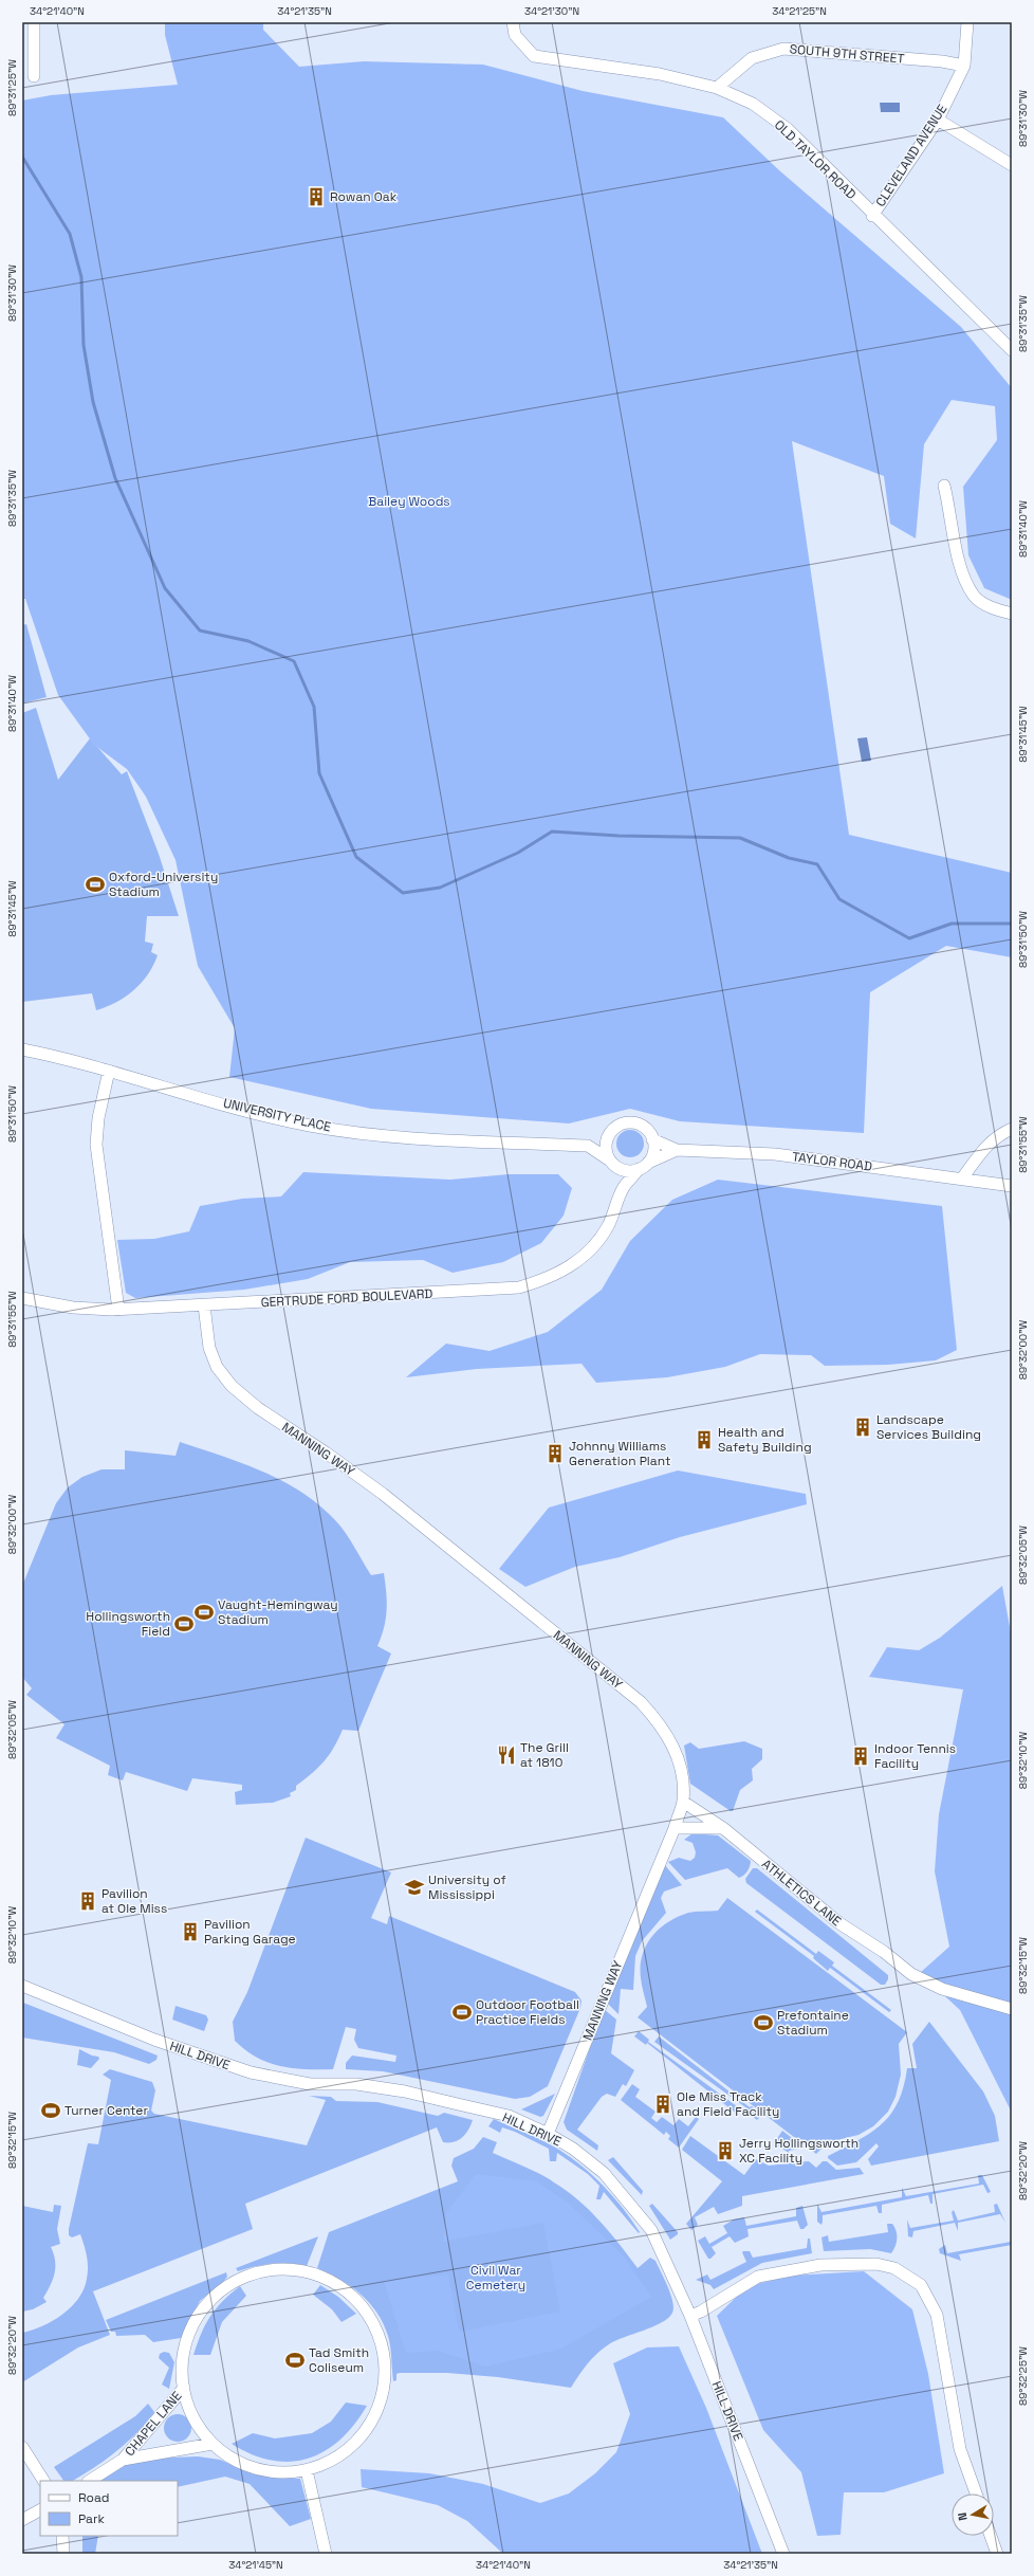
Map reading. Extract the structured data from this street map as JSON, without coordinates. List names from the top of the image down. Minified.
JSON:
{"streets":{"street":["SOUTH 9TH STREET","CLEVELAND AVENUE","OLD TAYLOR ROAD","UNIVERSITY PLACE","TAYLOR ROAD","GERTRUDE FORD BOULEVARD","MANNING WAY","ATHLETICS LANE","HILL DRIVE","CHAPEL LANE"]},"crossings":[["SOUTH 9TH STREET","CLEVELAND AVENUE"],["SOUTH 9TH STREET","OLD TAYLOR ROAD"],["CLEVELAND AVENUE","OLD TAYLOR ROAD"],["UNIVERSITY PLACE","TAYLOR ROAD"],["UNIVERSITY PLACE","GERTRUDE FORD BOULEVARD"],["TAYLOR ROAD","GERTRUDE FORD BOULEVARD"],["GERTRUDE FORD BOULEVARD","MANNING WAY"],["MANNING WAY","ATHLETICS LANE"],["MANNING WAY","HILL DRIVE"]],"parks":["Bailey Woods","Civil War Cemetery"],"places":{"building":["Rowan Oak","Landscape Services Building","Health and Safety Building","Johnny Williams Generation Plant","Indoor Tennis Facility","Pavilion at Ole Miss","Pavilion Parking Garage","Ole Miss Track and Field Facility","Jerry Hollingsworth XC Facility"],"sports":["Oxford-University Stadium","Vaught-Hemingway Stadium","Hollingsworth Field","Outdoor Football Practice Fields","Prefontaine Stadium","Turner Center","Tad Smith Coliseum"],"restaurant":["The Grill at 1810"],"school or university":["University of Mississippi"]},"legend":["Road","Park"],"north":"left","coordinates":["34°21'40\"N","34°21'35\"N","34°21'30\"N","34°21'25\"N","89°31'25\"W","89°31'30\"W","89°31'35\"W","89°31'40\"W","89°31'45\"W","89°31'50\"W","89°31'55\"W","89°32'00\"W","89°32'05\"W","89°32'10\"W","89°32'15\"W","89°32'20\"W","89°32'25\"W","34°21'45\"N"]}
